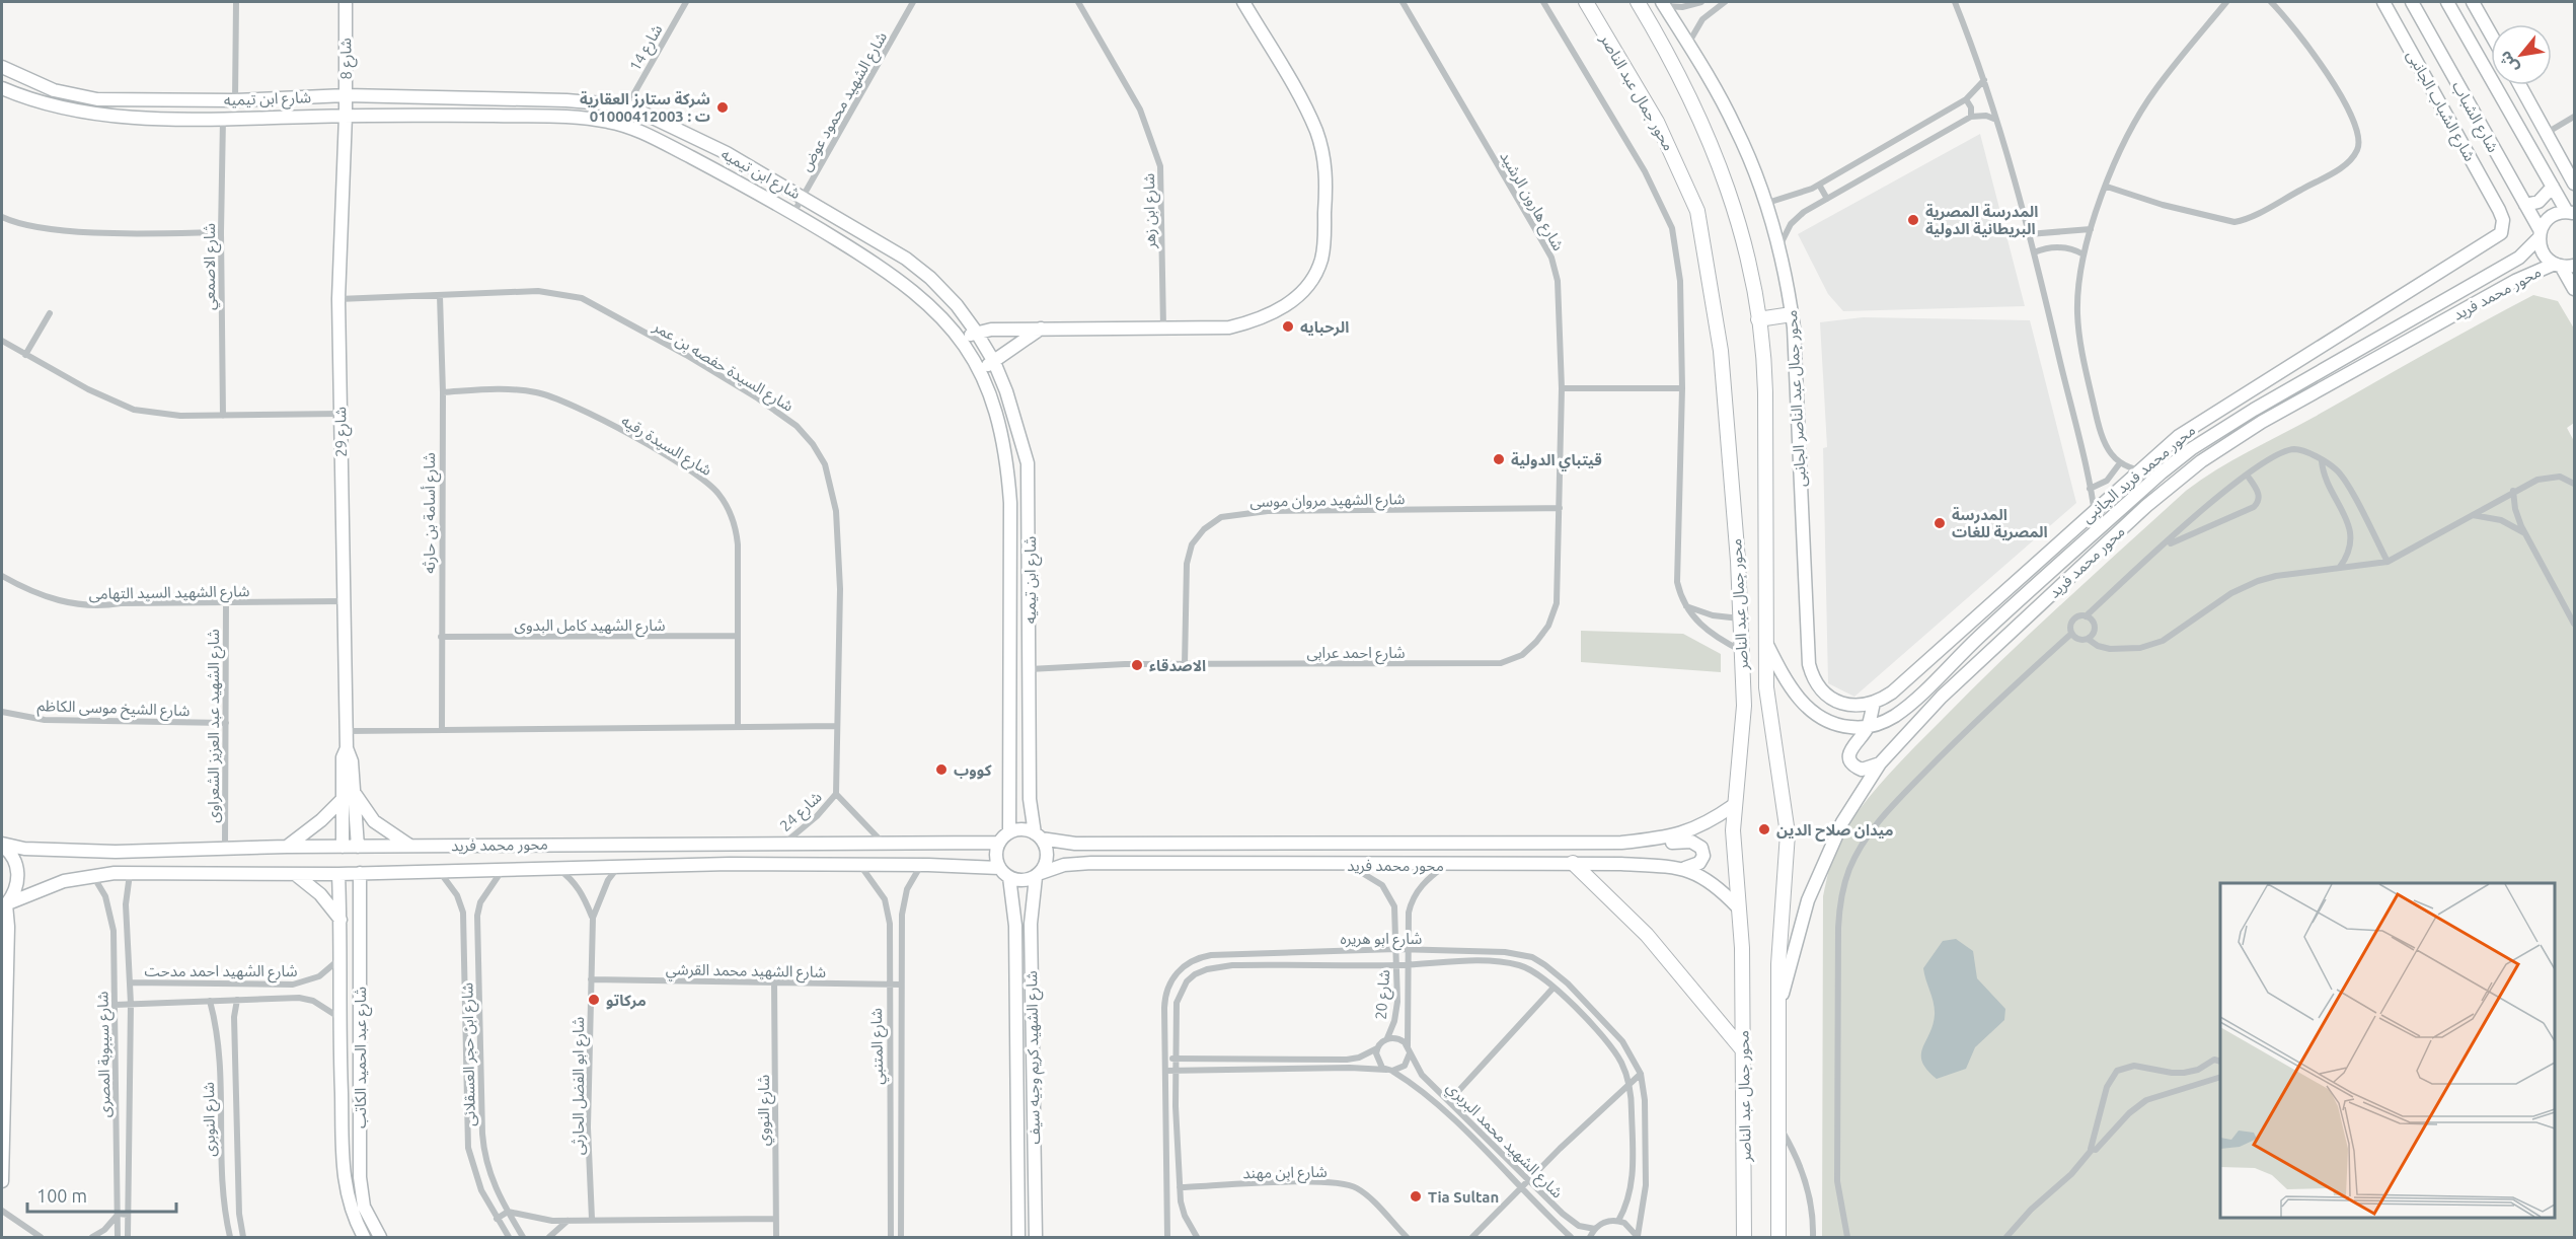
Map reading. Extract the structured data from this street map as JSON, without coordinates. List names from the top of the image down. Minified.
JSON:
{"streets":{"main road":["محور جمال عبد الناصر"],"street":["شارع 14","شارع 8","شارع ابن تيميه","شارع الشهيد محمود عوض","شارع الشباب الجانبى","شارع الشباب","شارع هارون الرشيد","شارع ابن زهر","شارع الاصمعي","محور محمد فريد","شارع السيدة حفصه بن عمر","محور جمال عبد الناصر الجانبى","شارع 29","شارع السيدة رقيه","محور محمد فريد الجانبى","شارع الشهيد مروان موسى","شارع أسامة بن حارثه","شارع الشهيد السيد التهامى","شارع الشهيد كامل البدوى","شارع احمد عرابى","شارع الشيخ موسى الكاظم","شارع الشهيد عبد العزيز الشعراوى","شارع 24","شارع ابو هريره","شارع الشهيد احمد مدحت","شارع الشهيد محمد القرشي","شارع 20","شارع المتنبي","شارع سيبوبة المصرى","شارع ابن حجر العسقلانى","شارع عبد الحميد الكاتب","شارع الشهيد كريم وجيه سيف","شارع ابو الفضل الحارثى","شارع النووي","شارع النوبرى","شارع الشهيد محمد البربري","شارع ابن مهند"]},"crossings":[["شارع 14","شارع ابن تيميه"],["شارع 8","شارع ابن تيميه"],["شارع 8","شارع 29"],["محور جمال عبد الناصر","محور محمد فريد"],["شارع ابن تيميه","شارع الشهيد محمود عوض"],["شارع ابن تيميه","شارع الاصمعي"],["شارع ابن تيميه","محور محمد فريد"],["شارع ابن تيميه","شارع 29"],["شارع ابن تيميه","شارع احمد عرابى"],["شارع ابن تيميه","شارع الشهيد كريم وجيه سيف"],["شارع الشباب الجانبى","محور محمد فريد الجانبى"],["شارع الشباب","محور محمد فريد"],["شارع هارون الرشيد","شارع الشهيد مروان موسى"],["شارع هارون الرشيد","شارع احمد عرابى"],["محور محمد فريد","شارع 29"],["محور محمد فريد","شارع الشهيد عبد العزيز الشعراوى"],["محور محمد فريد","شارع 24"],["محور محمد فريد","شارع 20"],["محور محمد فريد","شارع المتنبي"],["محور محمد فريد","شارع سيبوبة المصرى"],["محور محمد فريد","شارع ابن حجر العسقلانى"],["محور محمد فريد","شارع عبد الحميد الكاتب"],["محور محمد فريد","شارع الشهيد كريم وجيه سيف"],["محور محمد فريد","شارع ابو الفضل الحارثى"],["شارع السيدة حفصه بن عمر","شارع 29"],["شارع السيدة حفصه بن عمر","شارع أسامة بن حارثه"],["شارع السيدة حفصه بن عمر","شارع 24"],["محور جمال عبد الناصر الجانبى","محور محمد فريد الجانبى"],["شارع 29","شارع الشهيد السيد التهامى"],["شارع السيدة رقيه","شارع أسامة بن حارثه"],["شارع السيدة رقيه","شارع الشهيد كامل البدوى"],["شارع الشهيد مروان موسى","شارع احمد عرابى"],["شارع أسامة بن حارثه","شارع الشهيد كامل البدوى"],["شارع الشهيد السيد التهامى","شارع الشهيد عبد العزيز الشعراوى"],["شارع الشيخ موسى الكاظم","شارع الشهيد عبد العزيز الشعراوى"],["شارع ابو هريره","شارع 20"],["شارع ابو هريره","شارع ابن مهند"],["شارع الشهيد احمد مدحت","شارع سيبوبة المصرى"],["شارع الشهيد احمد مدحت","شارع عبد الحميد الكاتب"],["شارع الشهيد احمد مدحت","شارع النوبرى"],["شارع الشهيد محمد القرشي","شارع المتنبي"],["شارع الشهيد محمد القرشي","شارع ابو الفضل الحارثى"],["شارع الشهيد محمد القرشي","شارع النووي"],["شارع 20","شارع الشهيد محمد البربري"]],"places":["شركة ستارز العقارية ت : 01000412003","المدرسة المصرية البريطانية الدولية","الرحبايه","قيتباي الدولية","المدرسة المصرية للغات","الاصدقاء","كووب","ميدان صلاح الدين","مركاتو","Tia Sultan"],"scale_bar":"100 m","north":"bottom left"}
